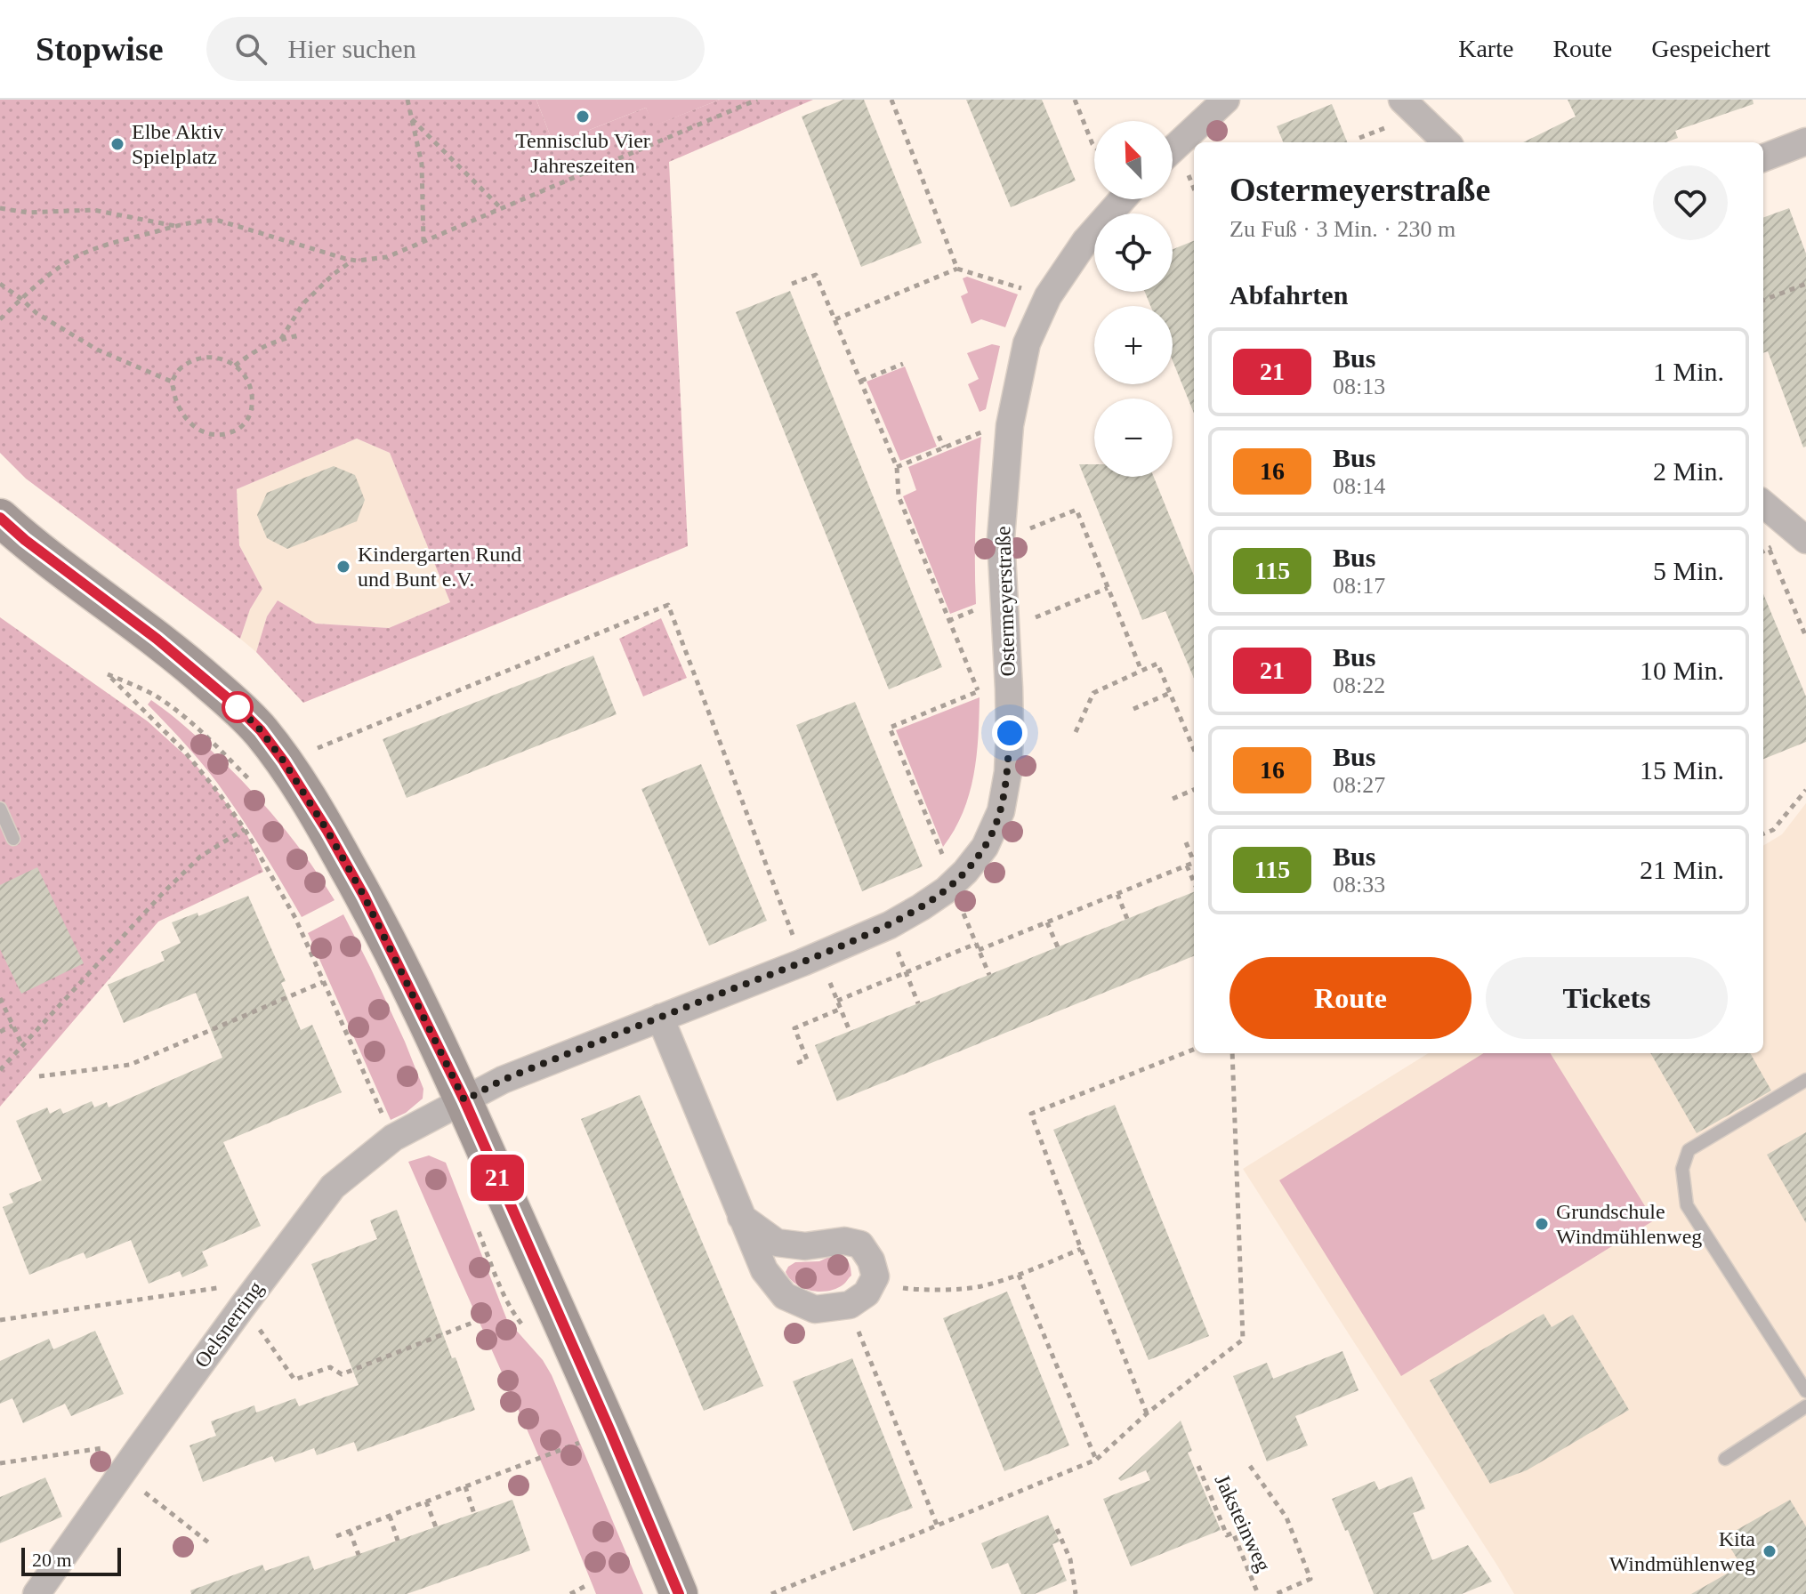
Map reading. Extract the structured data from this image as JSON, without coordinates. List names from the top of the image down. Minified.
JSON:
{"streets":{"street":["Ostermeyerstraße","Oelsnerring"],"path":["Jaksteinweg"]},"crossings":[["Ostermeyerstraße","Oelsnerring"]],"places":["Tennisclub Vier Jahreszeiten","Elbe Aktiv Spielplatz","Kindergarten Rund und Bunt e.V.","Grundschule Windmühlenweg","Kita Windmühlenweg"],"lines":["bus line 21"],"scale_bar":"20 m","north":"top left","page":{"header":"Stopwise","search":"Hier suchen","nav":["Karte","Route","Gespeichert"],"on_map":"21","map_buttons":["+","−"],"heading":[["Ostermeyerstraße","Zu Fuß · 3 Min. · 230 m"],"Abfahrten"],"list":[{"mark":"21","name":"Bus","note":"08:13","value":"1 Min."},{"mark":"16","name":"Bus","note":"08:14","value":"2 Min."},{"mark":"115","name":"Bus","note":"08:17","value":"5 Min."},{"mark":"21","name":"Bus","note":"08:22","value":"10 Min."},{"mark":"16","name":"Bus","note":"08:27","value":"15 Min."},{"mark":"115","name":"Bus","note":"08:33","value":"21 Min."}],"buttons":["Route","Tickets"],"scale":"20 m"}}
